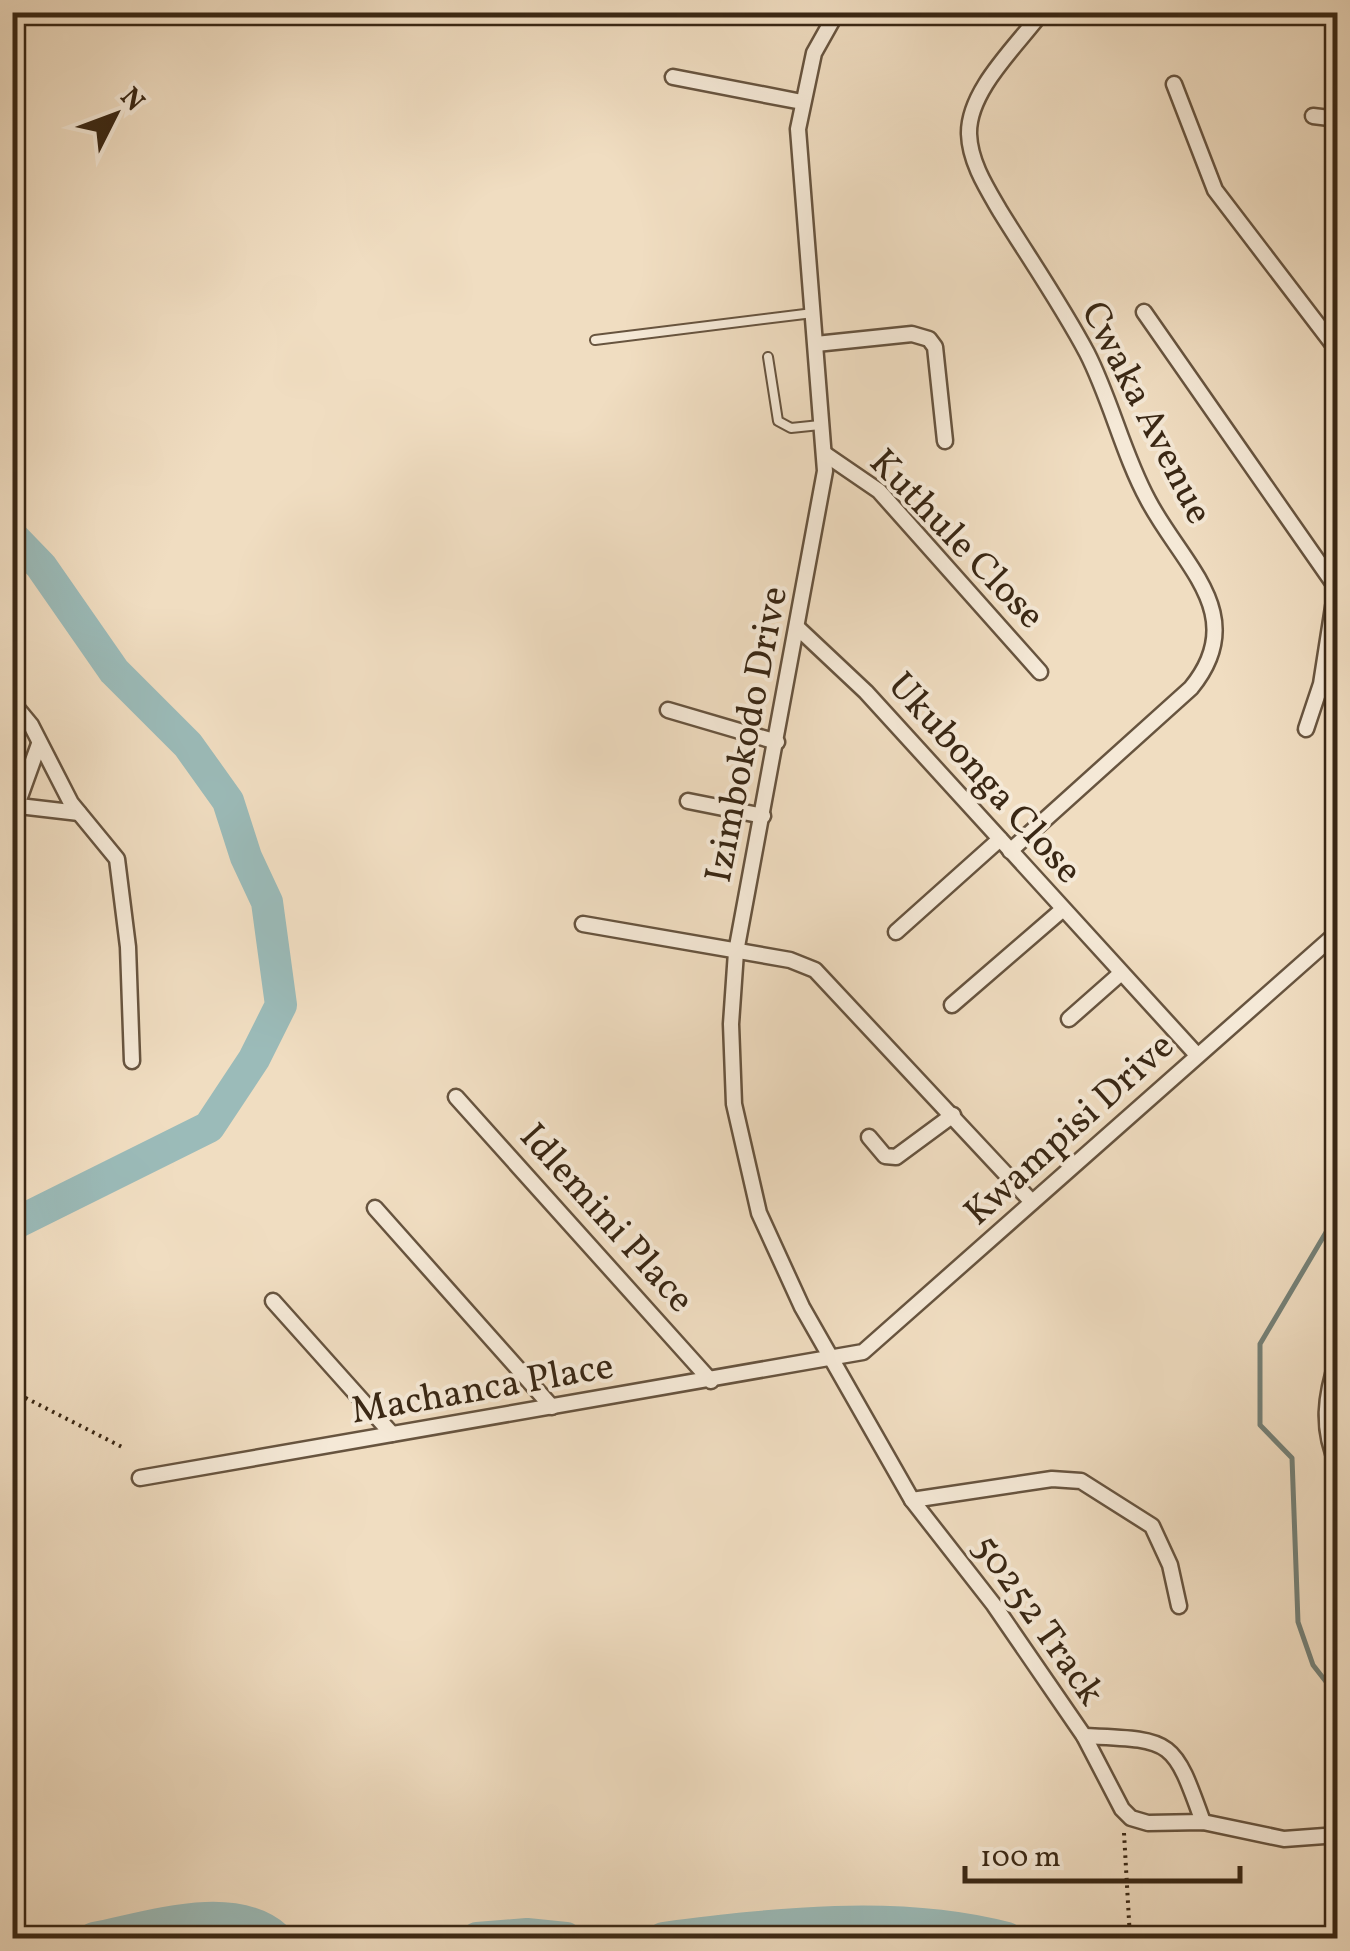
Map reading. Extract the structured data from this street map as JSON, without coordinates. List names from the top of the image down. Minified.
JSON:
{"streets":{"street":["Cwaka Avenue","Kuthule Close","Izimbokodo Drive","Ukubonga Close","Kwampisi Drive","Idlemini Place","Machanca Place","50252 Track"]},"crossings":[["Cwaka Avenue","Ukubonga Close"],["Kuthule Close","Izimbokodo Drive"],["Izimbokodo Drive","Ukubonga Close"],["Izimbokodo Drive","Kwampisi Drive"],["Izimbokodo Drive","Machanca Place"],["Izimbokodo Drive","50252 Track"],["Ukubonga Close","Kwampisi Drive"],["Kwampisi Drive","Machanca Place"],["Kwampisi Drive","50252 Track"],["Idlemini Place","Machanca Place"],["Machanca Place","50252 Track"]],"scale_bar":"100 m","north":"top right"}
